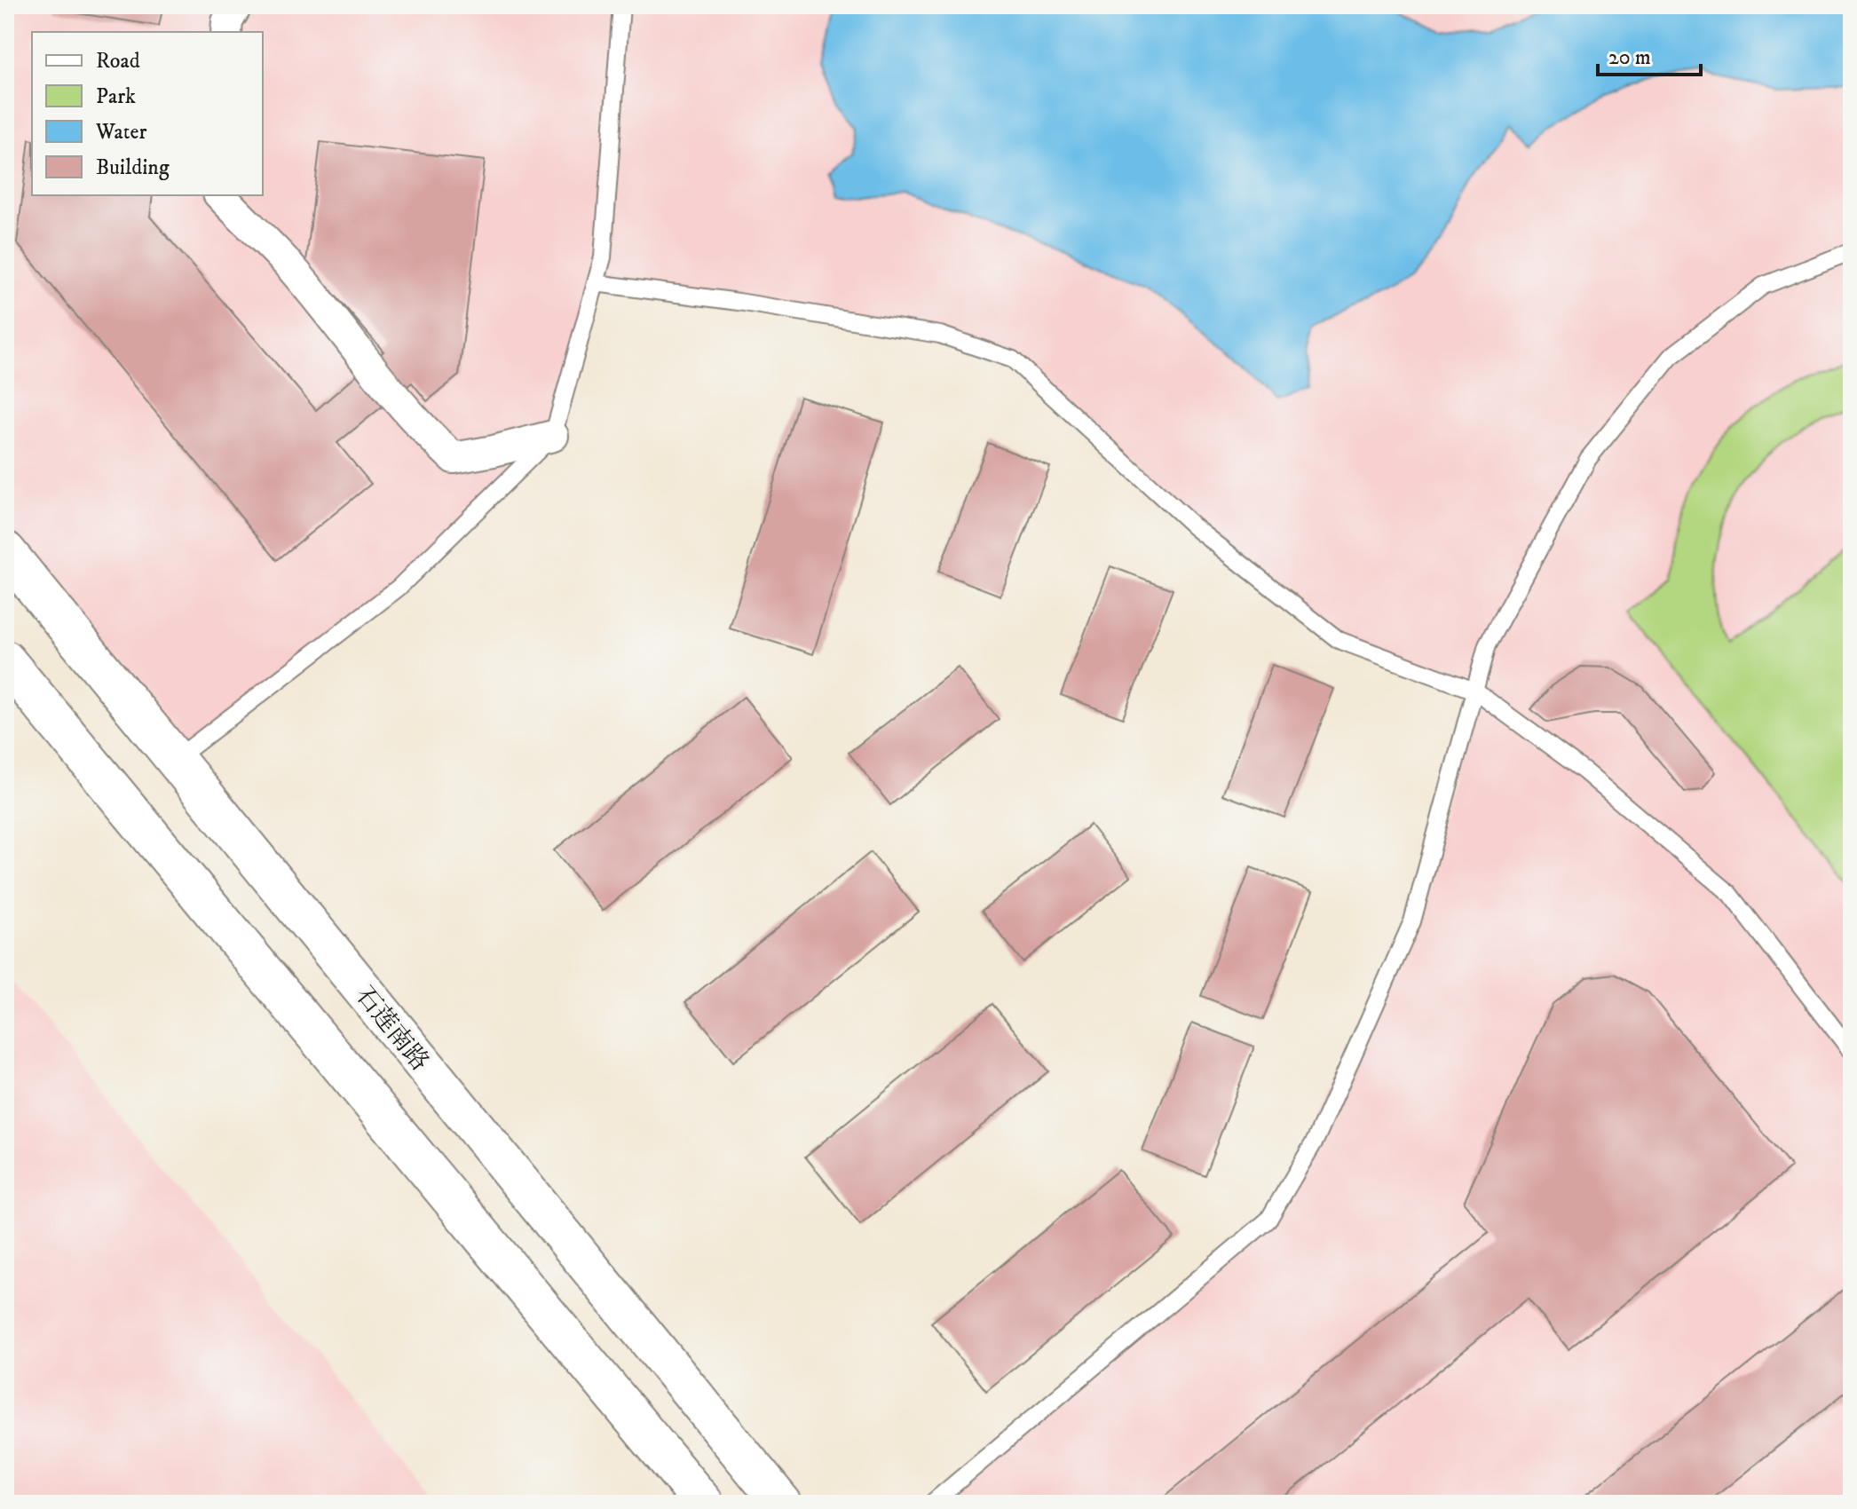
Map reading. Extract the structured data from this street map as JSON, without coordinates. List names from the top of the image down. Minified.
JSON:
{"streets":{"street":["石莲南路"]},"legend":["Road","Park","Water","Building"],"scale_bar":"20 m"}
